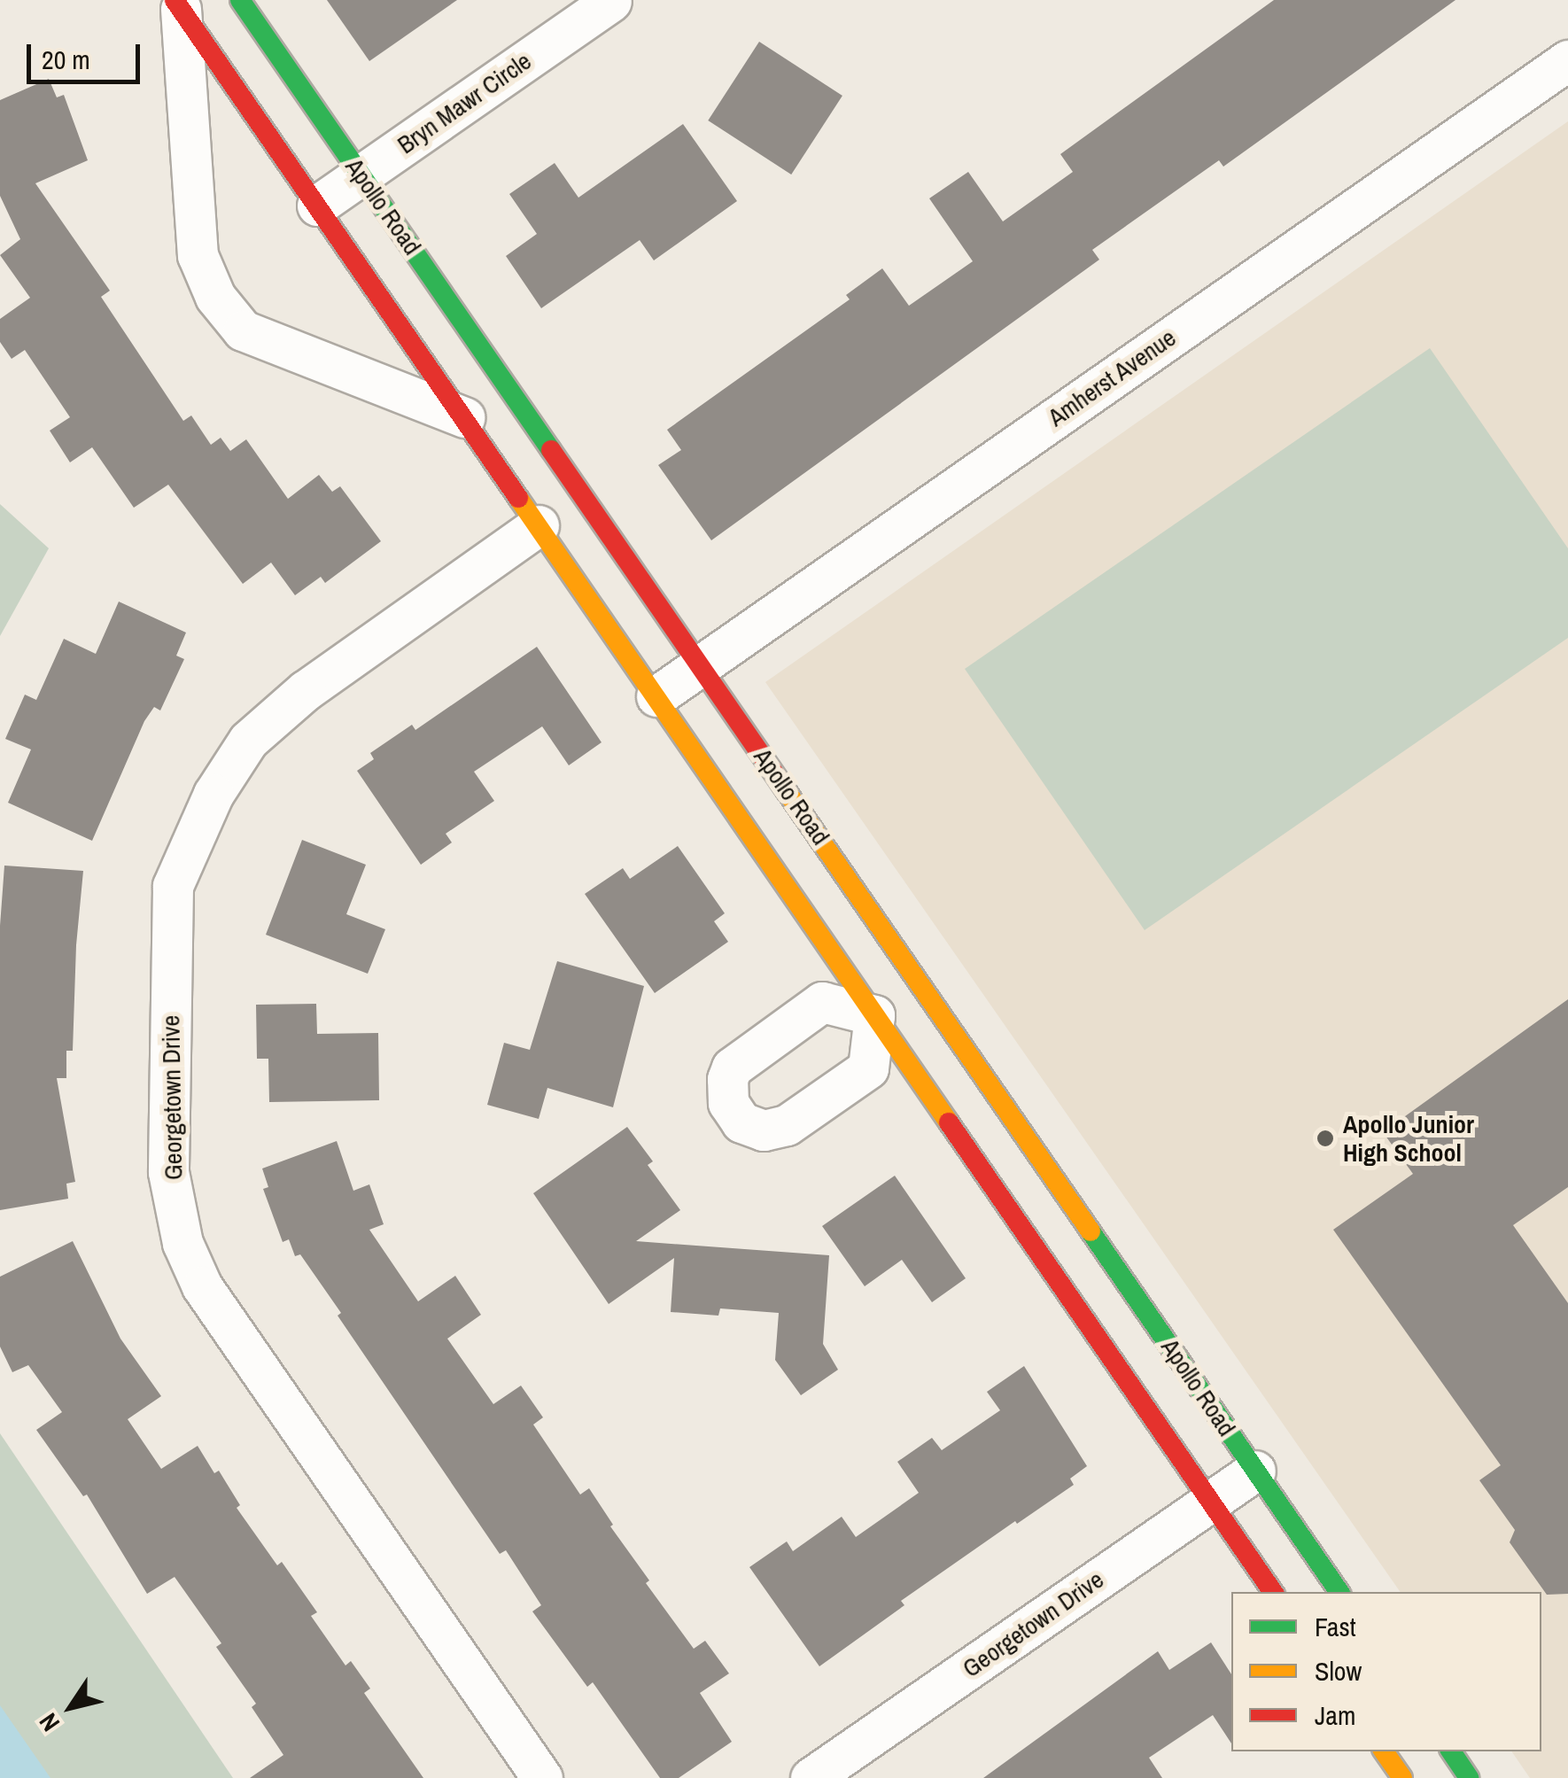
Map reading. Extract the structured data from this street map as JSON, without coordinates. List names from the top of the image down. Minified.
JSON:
{"streets":{"street":["Bryn Mawr Circle","Apollo Road","Amherst Avenue","Georgetown Drive"]},"crossings":[["Bryn Mawr Circle","Apollo Road"],["Apollo Road","Amherst Avenue"],["Apollo Road","Georgetown Drive"]],"places":["Apollo Junior High School"],"legend":["Fast","Slow","Jam"],"scale_bar":"20 m","north":"bottom left"}
